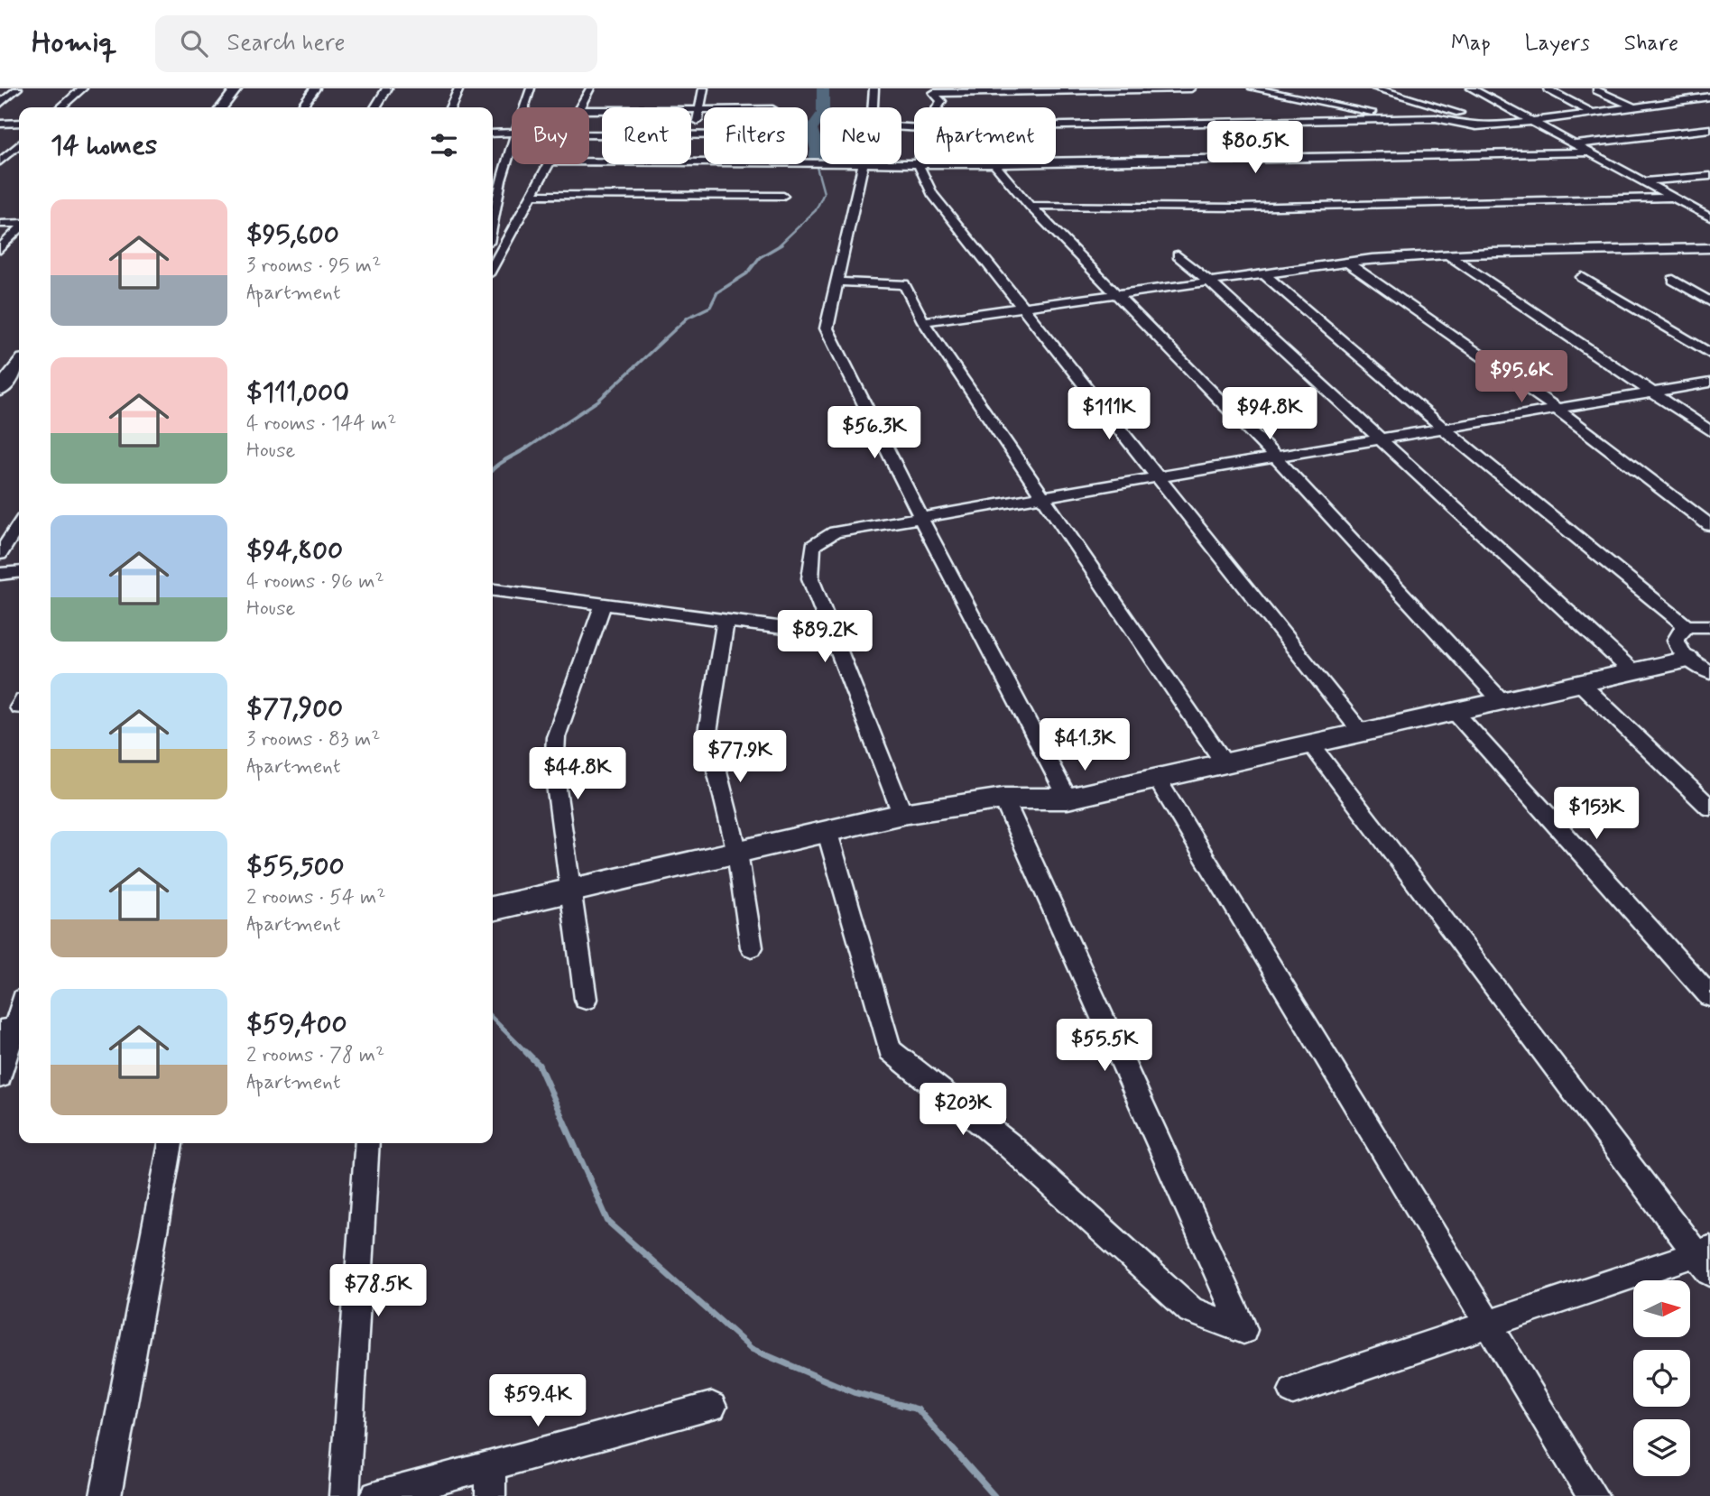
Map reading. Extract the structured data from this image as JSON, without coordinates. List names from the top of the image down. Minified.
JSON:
{"north":"right","page":{"header":"Homiq","search":"Search here","nav":["Map","Layers","Share"],"chip":["Buy","Rent","Filters","New","Apartment"],"heading":"14 homes","price":["$80.5K","$95.6K","$111K","$94.8K","$56.3K","$89.2K","$41.3K","$77.9K","$44.8K","$153K","$55.5K","$203K","$78.5K","$59.4K"],"list":[{"name":"$95,600","note":"3 rooms · 95 m² · Apartment"},{"name":"$111,000","note":"4 rooms · 144 m² · House"},{"name":"$94,800","note":"4 rooms · 96 m² · House"},{"name":"$77,900","note":"3 rooms · 83 m² · Apartment"},{"name":"$55,500","note":"2 rooms · 54 m² · Apartment"},{"name":"$59,400","note":"2 rooms · 78 m² · Apartment"}]}}
